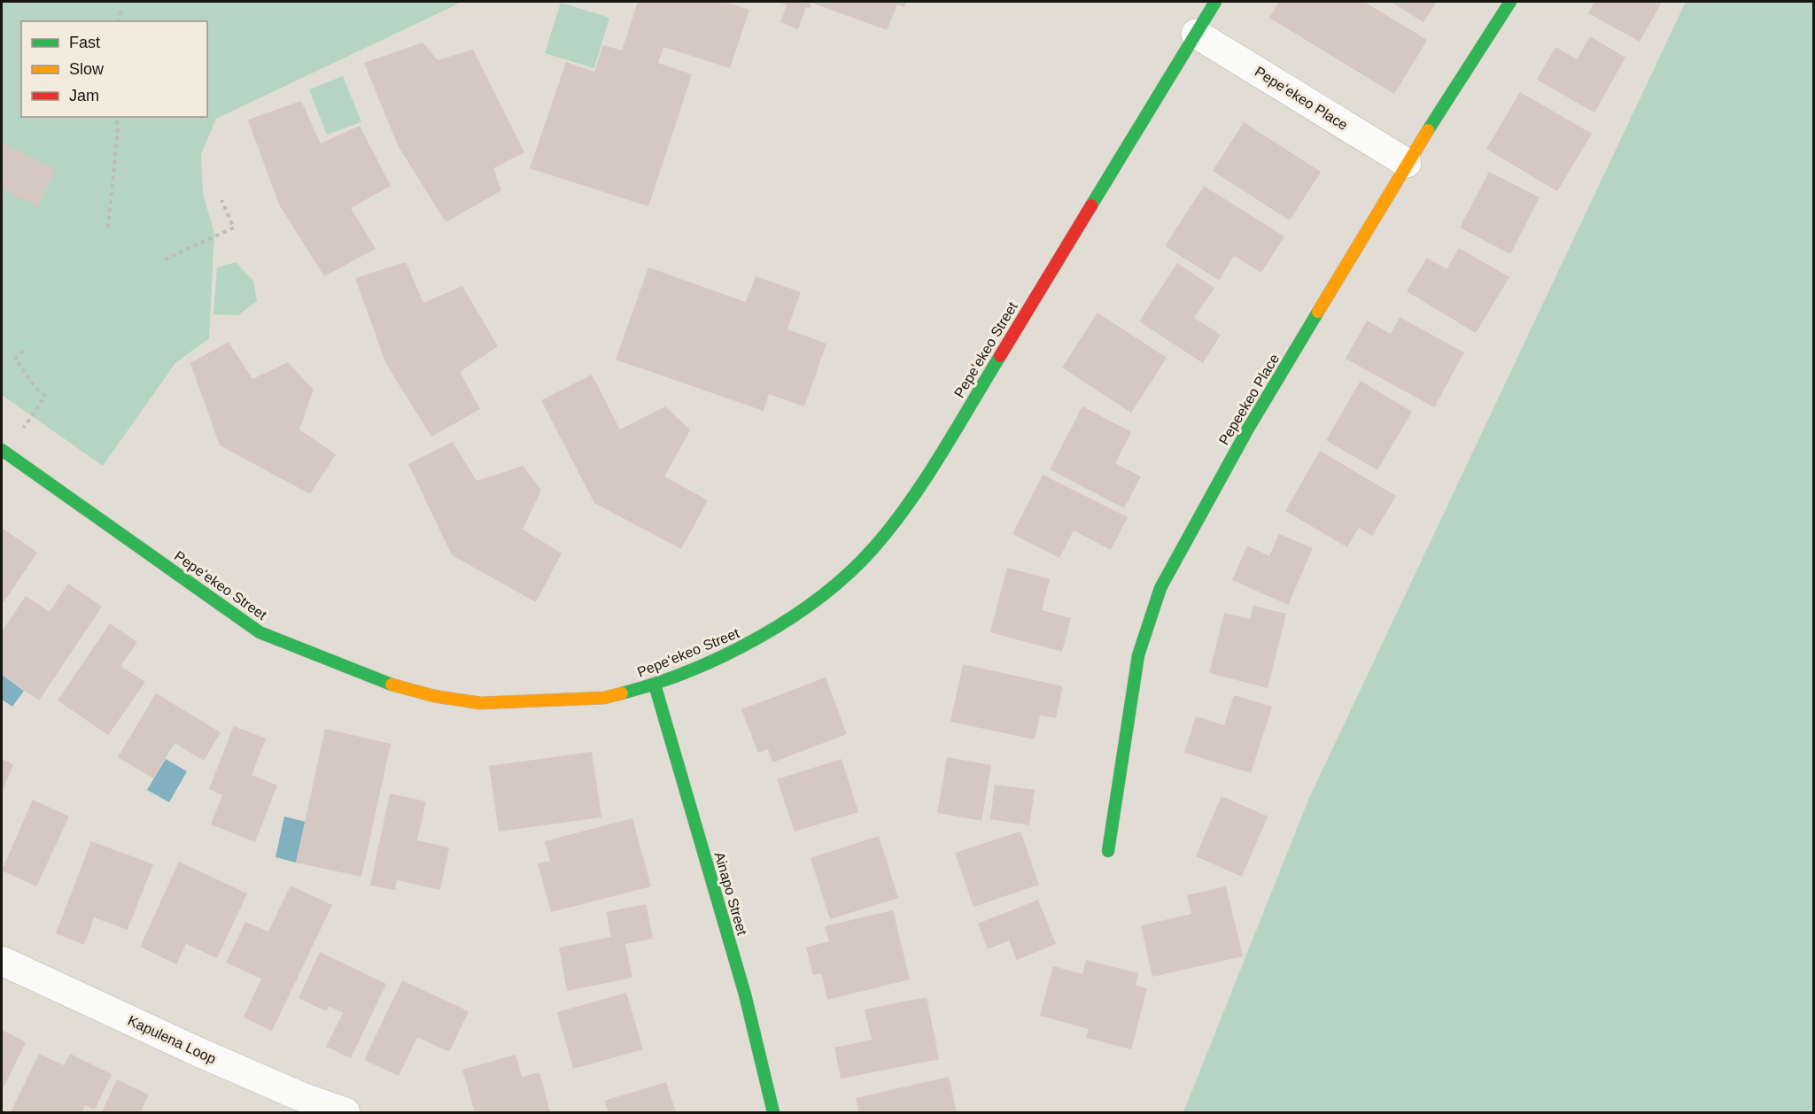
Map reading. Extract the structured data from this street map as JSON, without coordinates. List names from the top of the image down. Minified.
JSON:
{"streets":{"street":["Pepeʻekeo Place","Pepeʻekeo Street","Pepeekeo Place","Ainapo Street","Kapulena Loop"]},"crossings":[["Pepeʻekeo Place","Pepeʻekeo Street"],["Pepeʻekeo Place","Pepeekeo Place"],["Pepeʻekeo Street","Ainapo Street"]],"legend":["Fast","Slow","Jam"]}
